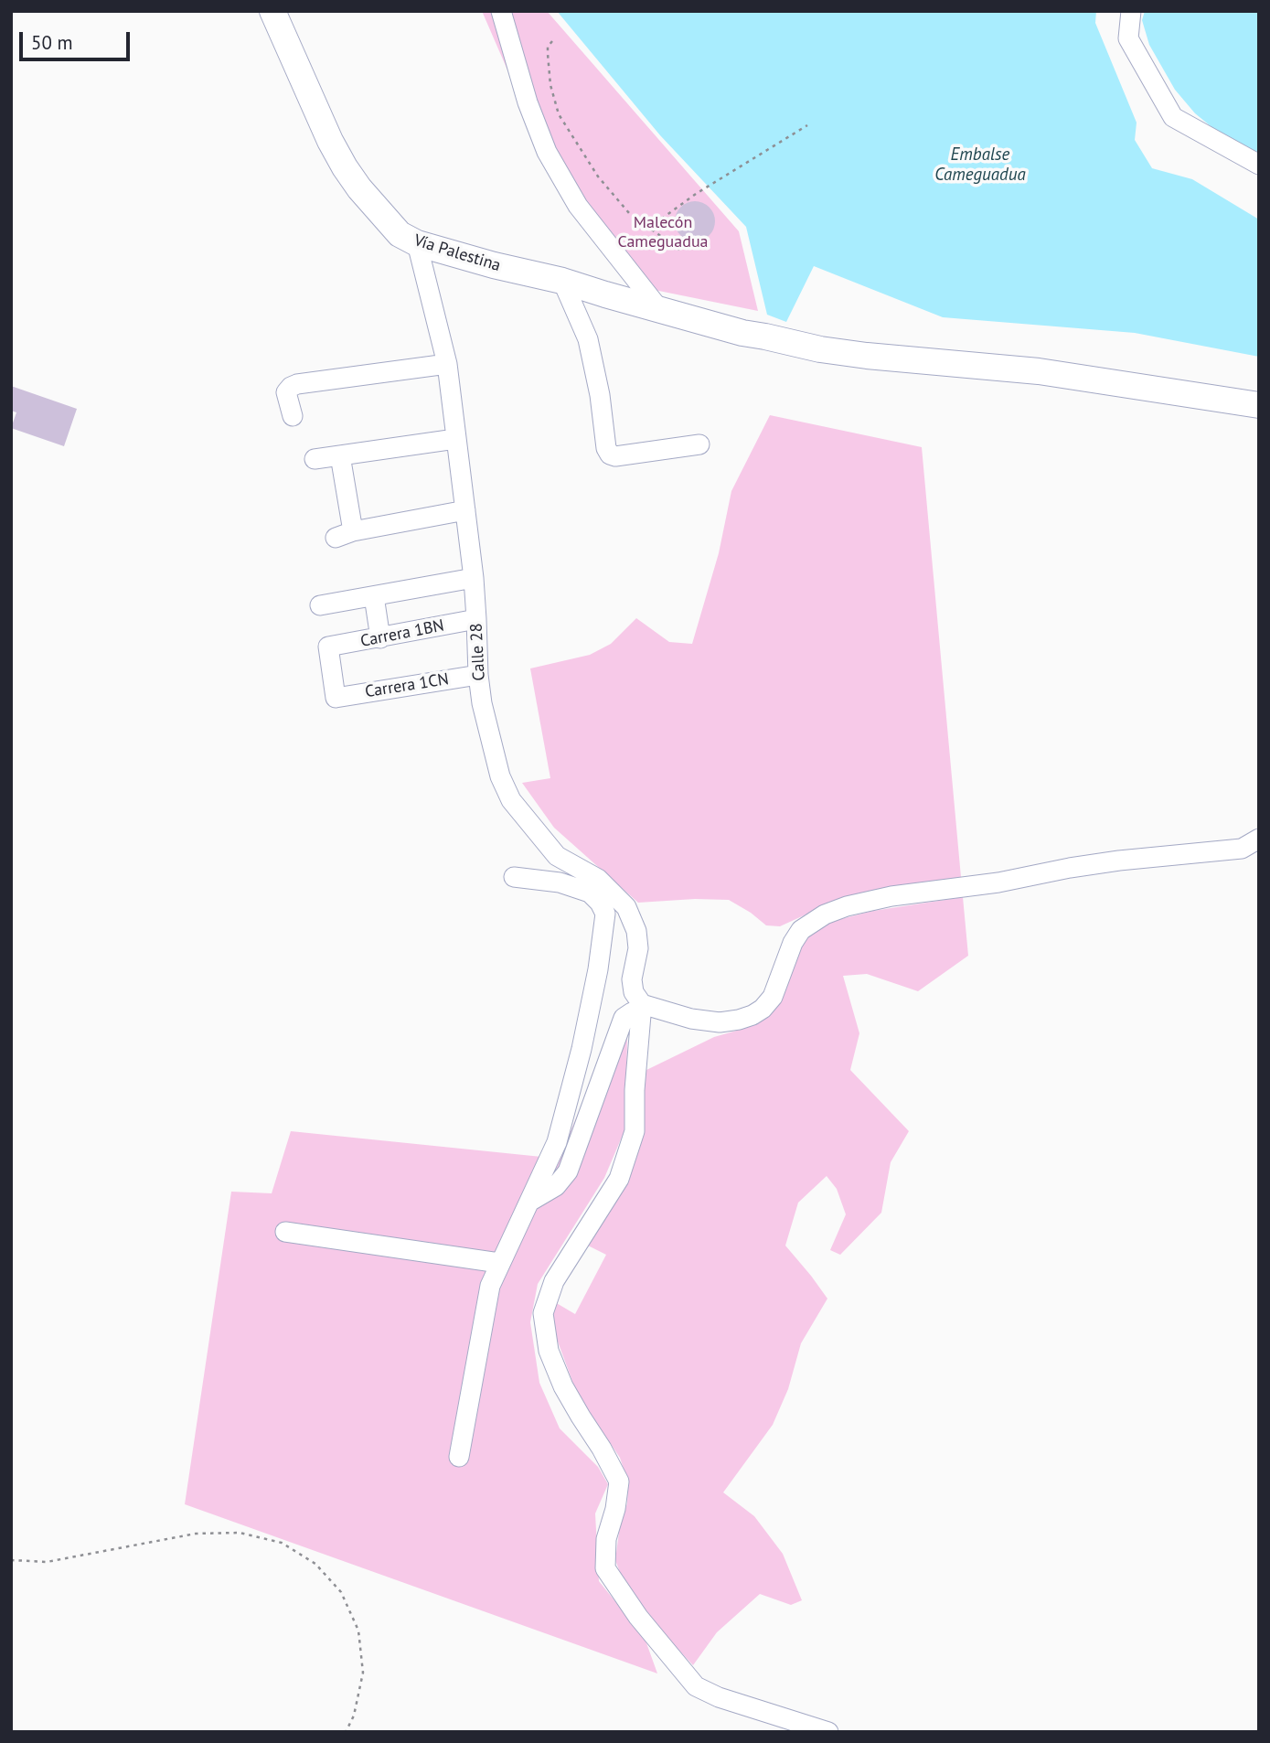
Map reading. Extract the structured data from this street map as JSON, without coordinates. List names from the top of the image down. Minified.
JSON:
{"streets":{"main road":["Vía Palestina"],"street":["Carrera 1BN","Calle 28","Carrera 1CN"]},"crossings":[["Vía Palestina","Calle 28"],["Carrera 1BN","Calle 28"],["Carrera 1BN","Carrera 1CN"],["Calle 28","Carrera 1CN"]],"water":["Embalse Cameguadua"],"parks":["Malecón Cameguadua"],"scale_bar":"50 m"}
